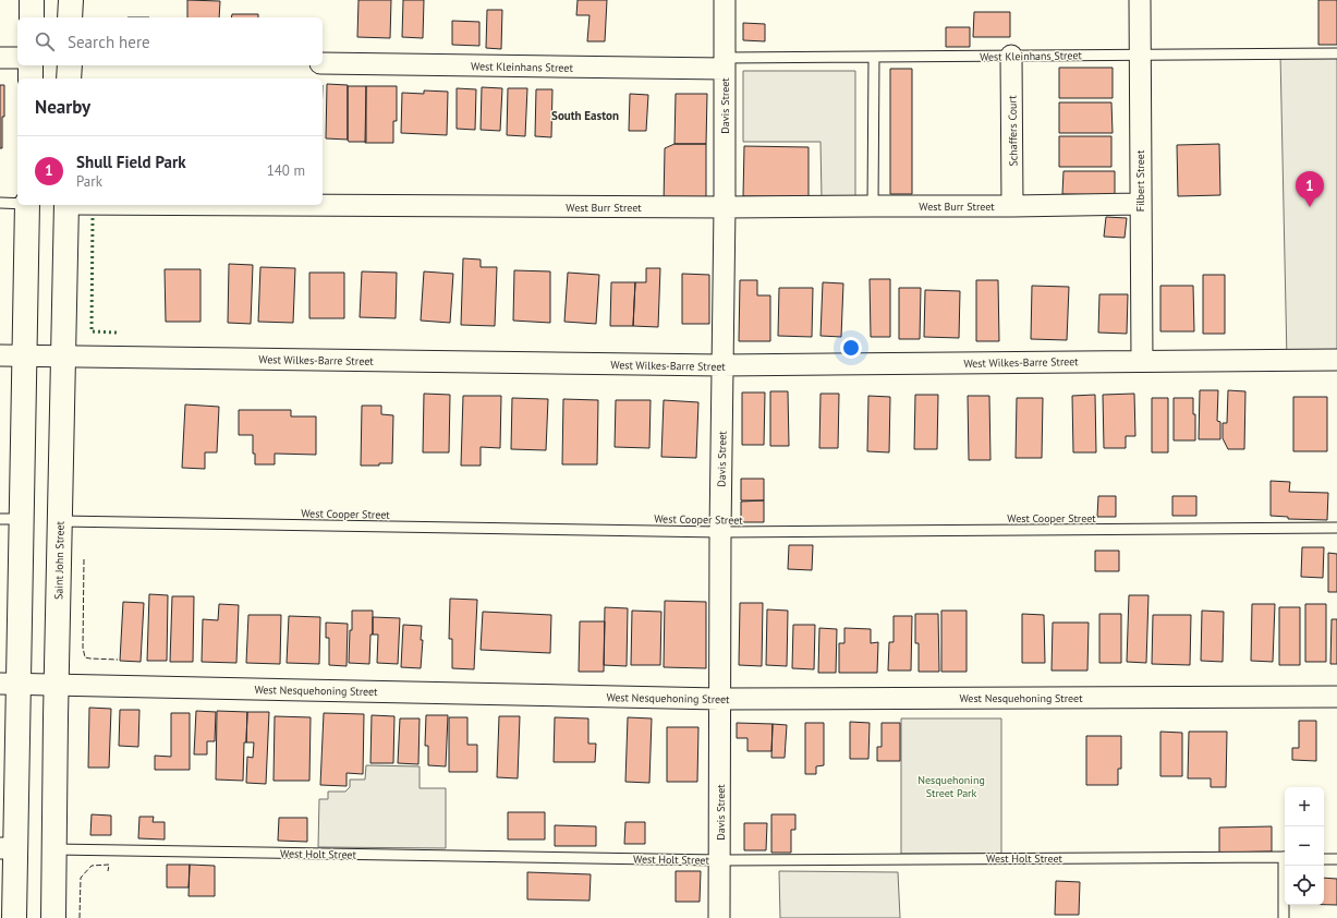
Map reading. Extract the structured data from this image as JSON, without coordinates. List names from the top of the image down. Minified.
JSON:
{"streets":{"main road":["Saint John Street"],"street":["West Kleinhans Street","Davis Street","Schaffers Court","Filbert Street","West Burr Street","West Wilkes-Barre Street","West Nesquehoning Street"],"lane":["West Cooper Street","West Holt Street"]},"crossings":[["West Kleinhans Street","Davis Street"],["West Kleinhans Street","Schaffers Court"],["West Kleinhans Street","Filbert Street"],["Davis Street","West Burr Street"],["Davis Street","West Wilkes-Barre Street"],["Davis Street","West Cooper Street"],["Davis Street","West Nesquehoning Street"],["Davis Street","West Holt Street"],["Schaffers Court","West Burr Street"],["Filbert Street","West Burr Street"],["Filbert Street","West Wilkes-Barre Street"],["West Wilkes-Barre Street","Saint John Street"],["West Cooper Street","Saint John Street"],["Saint John Street","West Nesquehoning Street"],["Saint John Street","West Holt Street"]],"districts":["South Easton"],"parks":["Nesquehoning Street Park"],"page":{"search":"Search here","heading":"Nearby","list":[{"mark":"1","name":"Shull Field Park","note":"Park","value":"140 m"}],"pins":"1","map_buttons":["+","−"]}}
